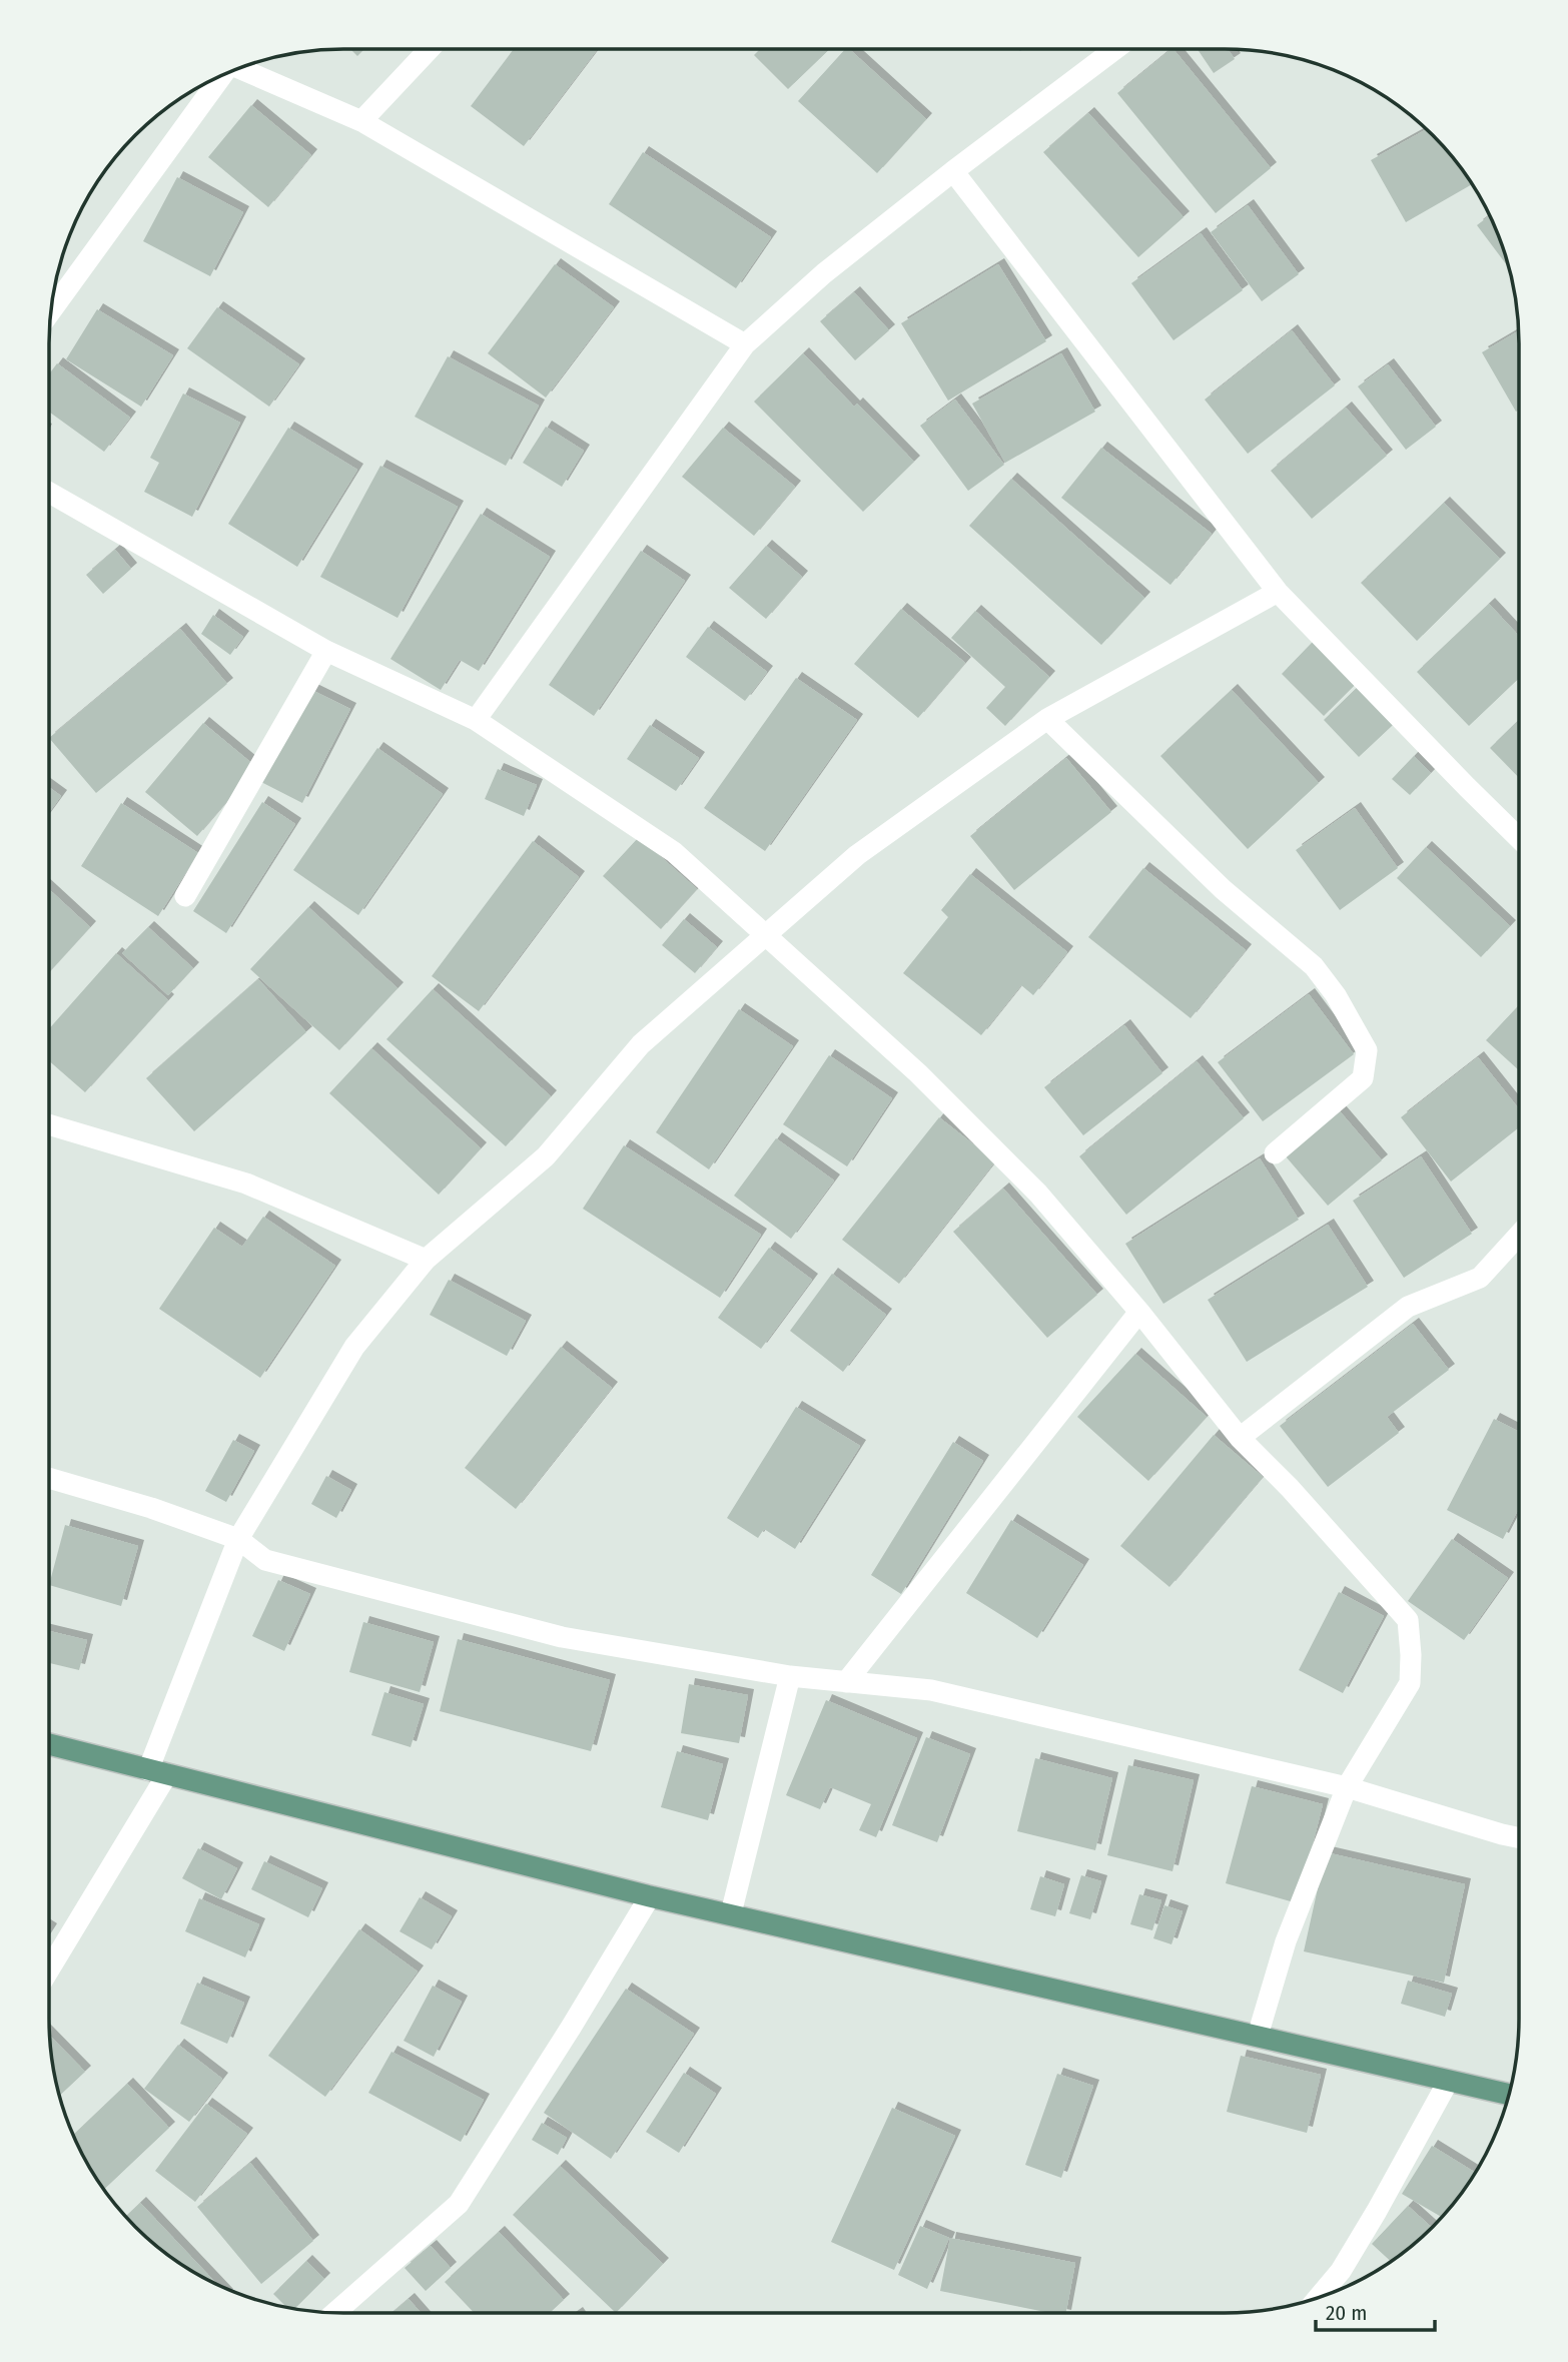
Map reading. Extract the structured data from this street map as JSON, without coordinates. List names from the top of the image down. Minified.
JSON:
{"scale_bar":"20 m"}
